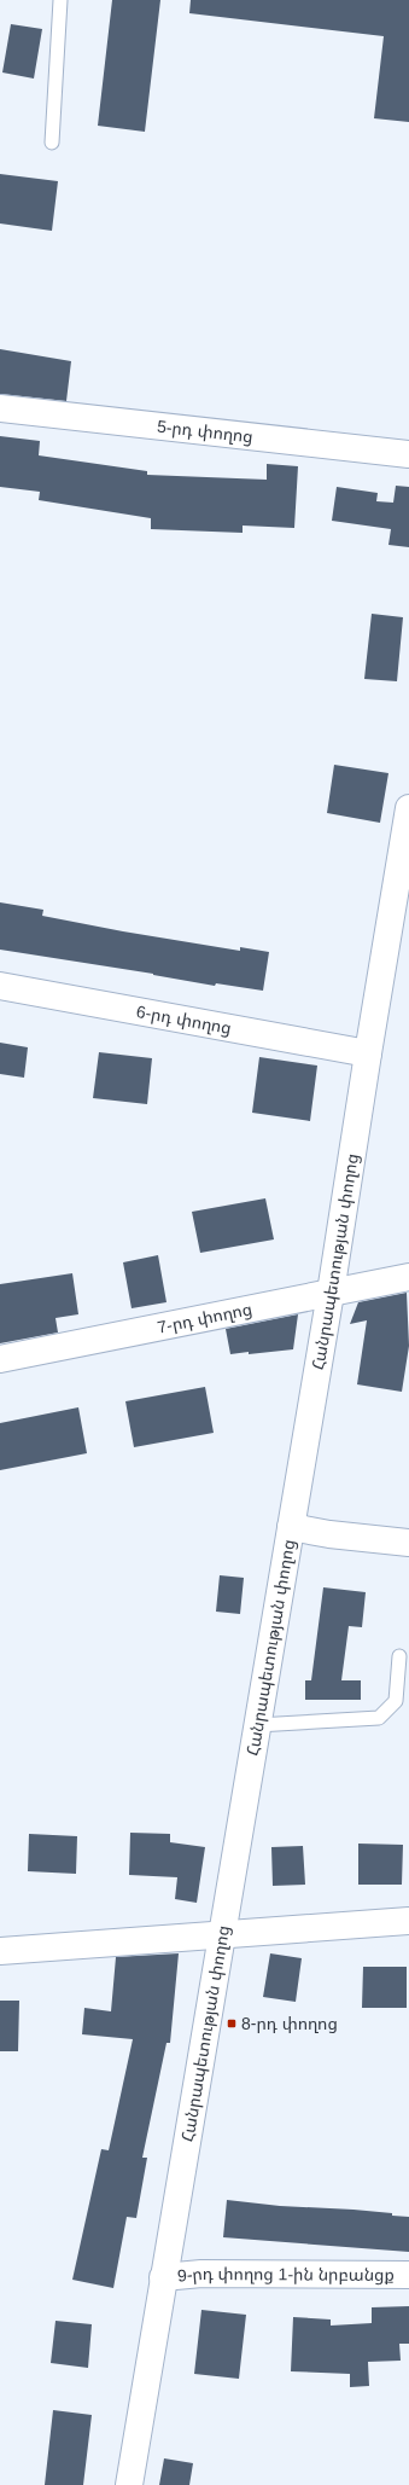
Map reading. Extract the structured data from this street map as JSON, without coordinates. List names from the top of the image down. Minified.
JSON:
{"streets":{"street":["5-րդ փողոց","6-րդ փողոց","Հանրապետության փողոց","7-րդ փողոց","9-րդ փողոց 1-ին նրբանցք"]},"crossings":[["6-րդ փողոց","Հանրապետության փողոց"],["Հանրապետության փողոց","7-րդ փողոց"],["Հանրապետության փողոց","9-րդ փողոց 1-ին նրբանցք"]],"places":{"transit":["8-րդ փողոց"]}}
